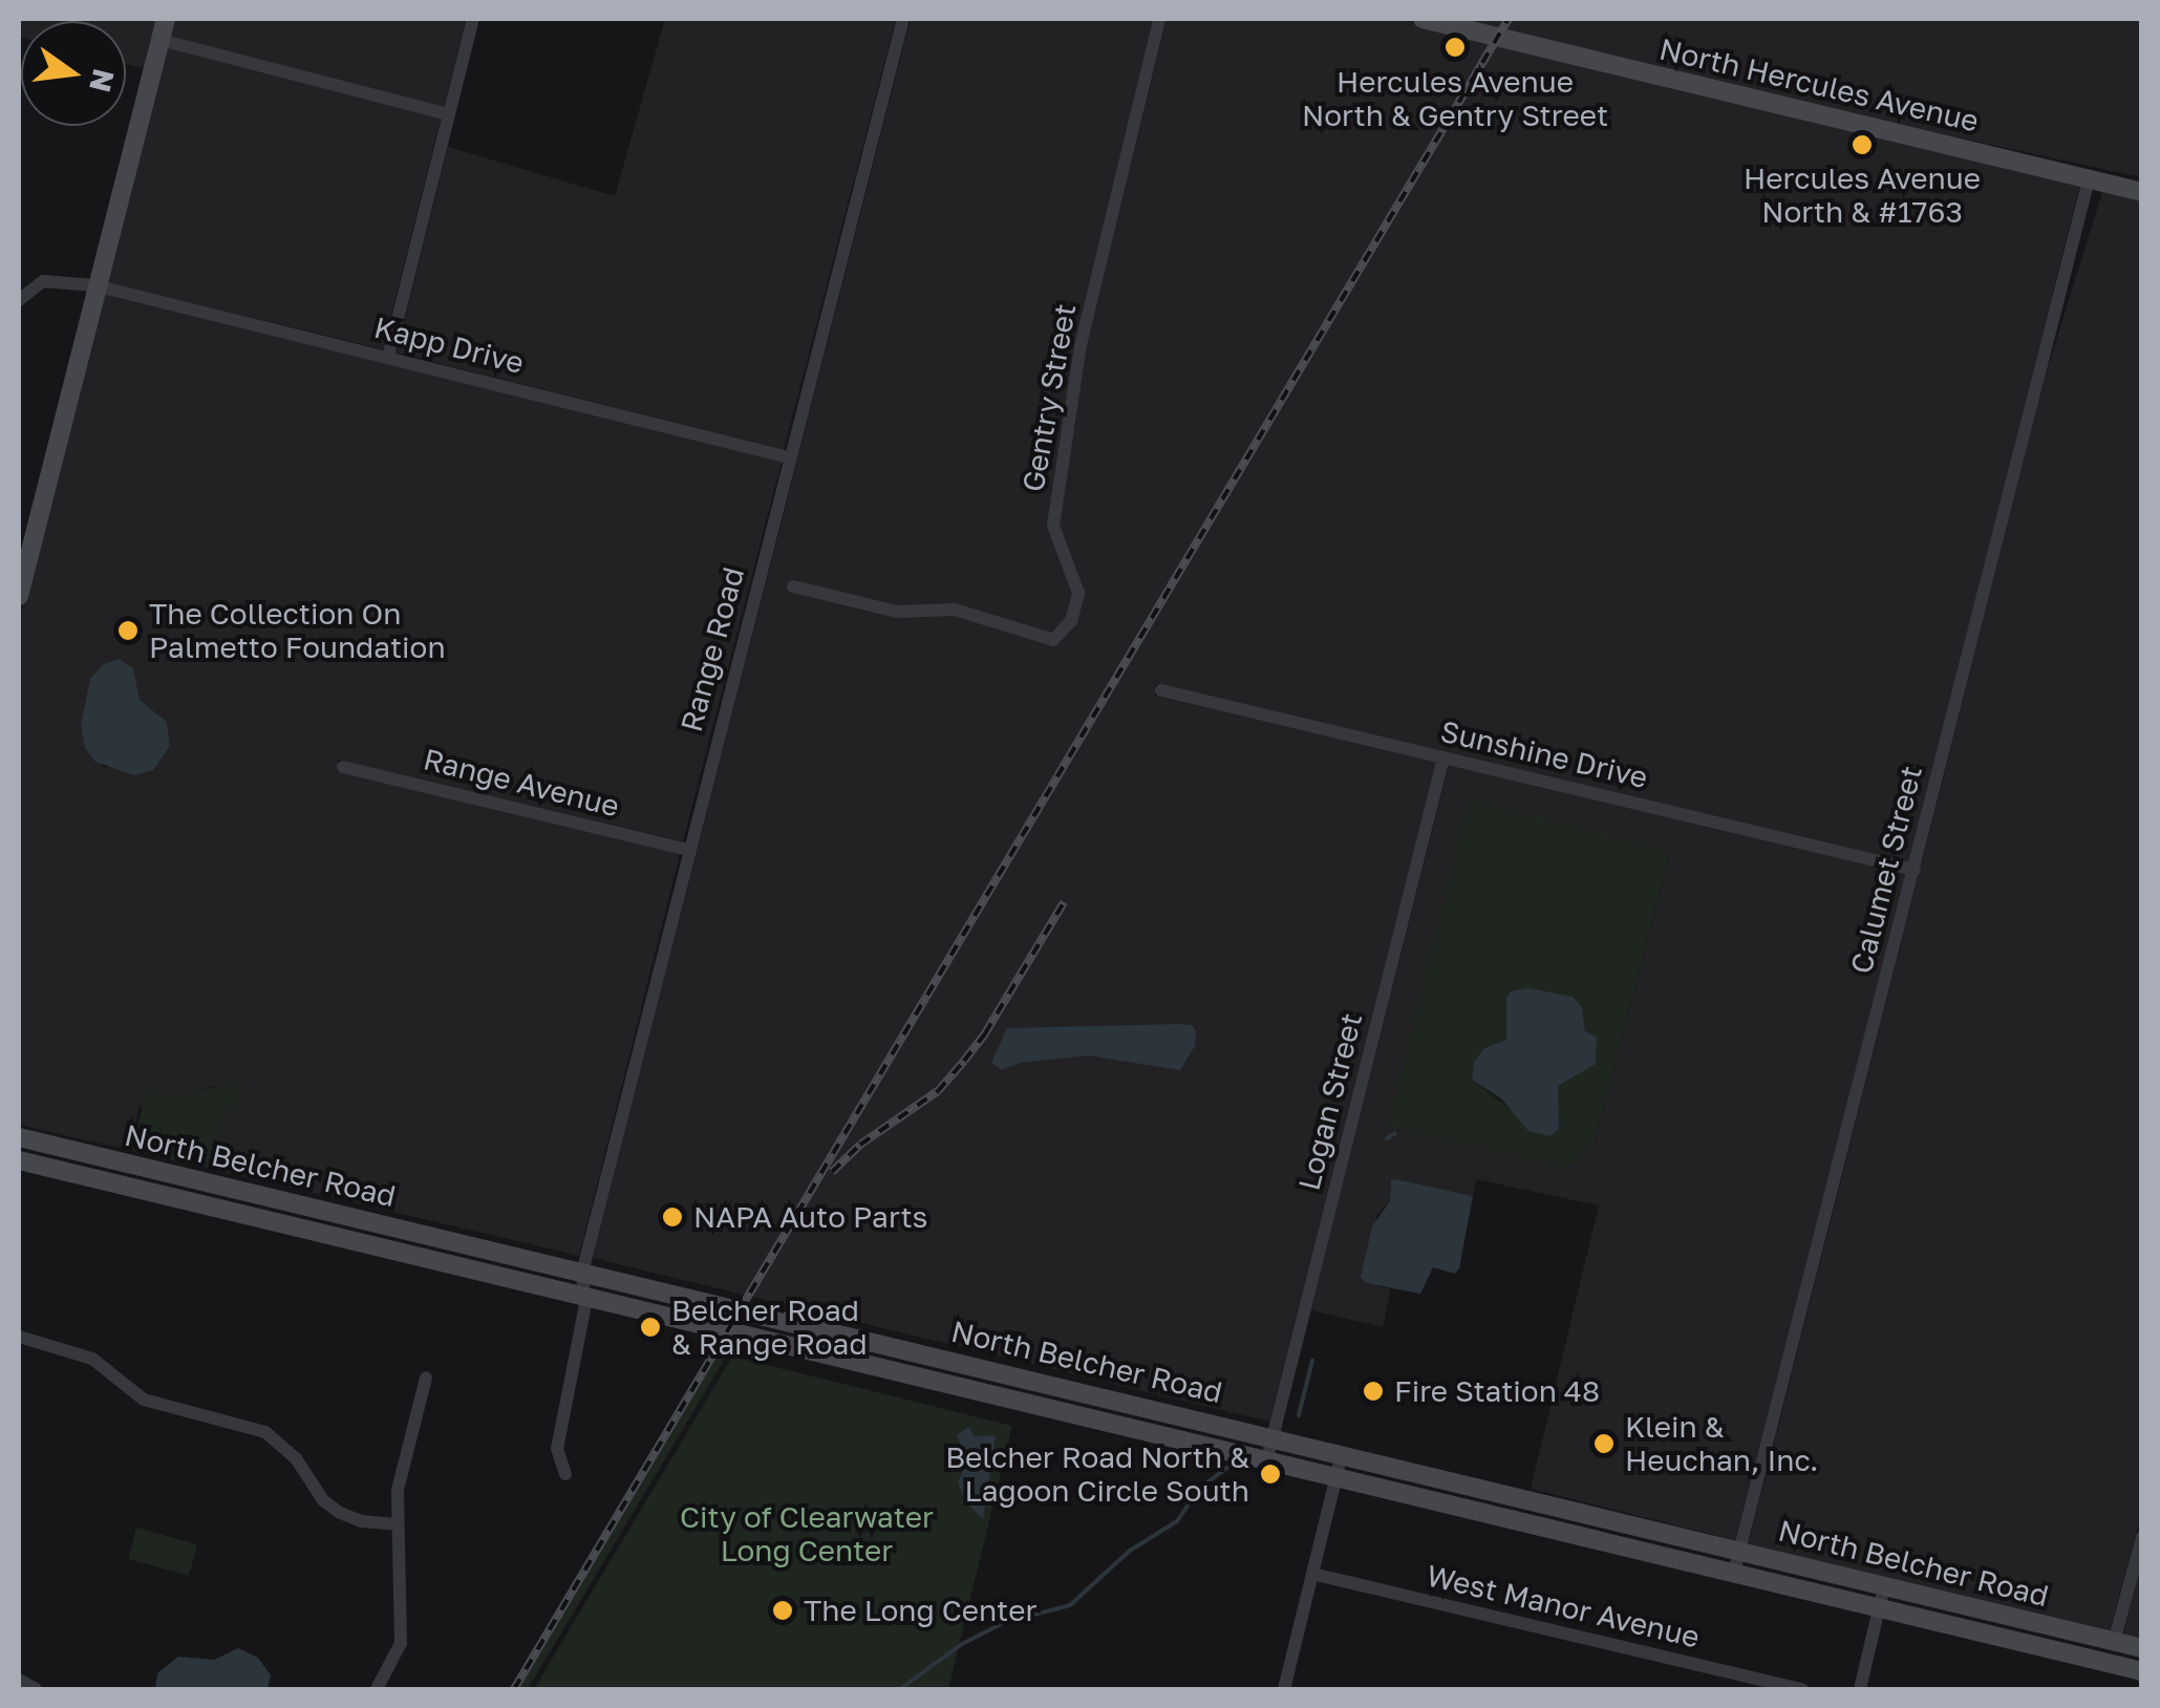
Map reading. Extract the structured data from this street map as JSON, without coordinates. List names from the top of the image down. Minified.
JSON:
{"streets":{"main road":["North Hercules Avenue","North Belcher Road"],"street":["Kapp Drive","Gentry Street","Range Road","Sunshine Drive","Range Avenue","Calumet Street","Logan Street","West Manor Avenue"]},"crossings":[["North Hercules Avenue","Calumet Street"],["Kapp Drive","Range Road"],["Range Road","Range Avenue"],["Range Road","North Belcher Road"],["Sunshine Drive","Calumet Street"],["Sunshine Drive","Logan Street"],["Calumet Street","North Belcher Road"],["Logan Street","North Belcher Road"]],"parks":["City of Clearwater Long Center"],"places":["Hercules Avenue North & Gentry Street","Hercules Avenue North & #1763","The Collection On Palmetto Foundation","NAPA Auto Parts","Belcher Road & Range Road","Fire Station 48","Klein & Heuchan, Inc.","Belcher Road North & Lagoon Circle South","The Long Center"],"north":"right"}
